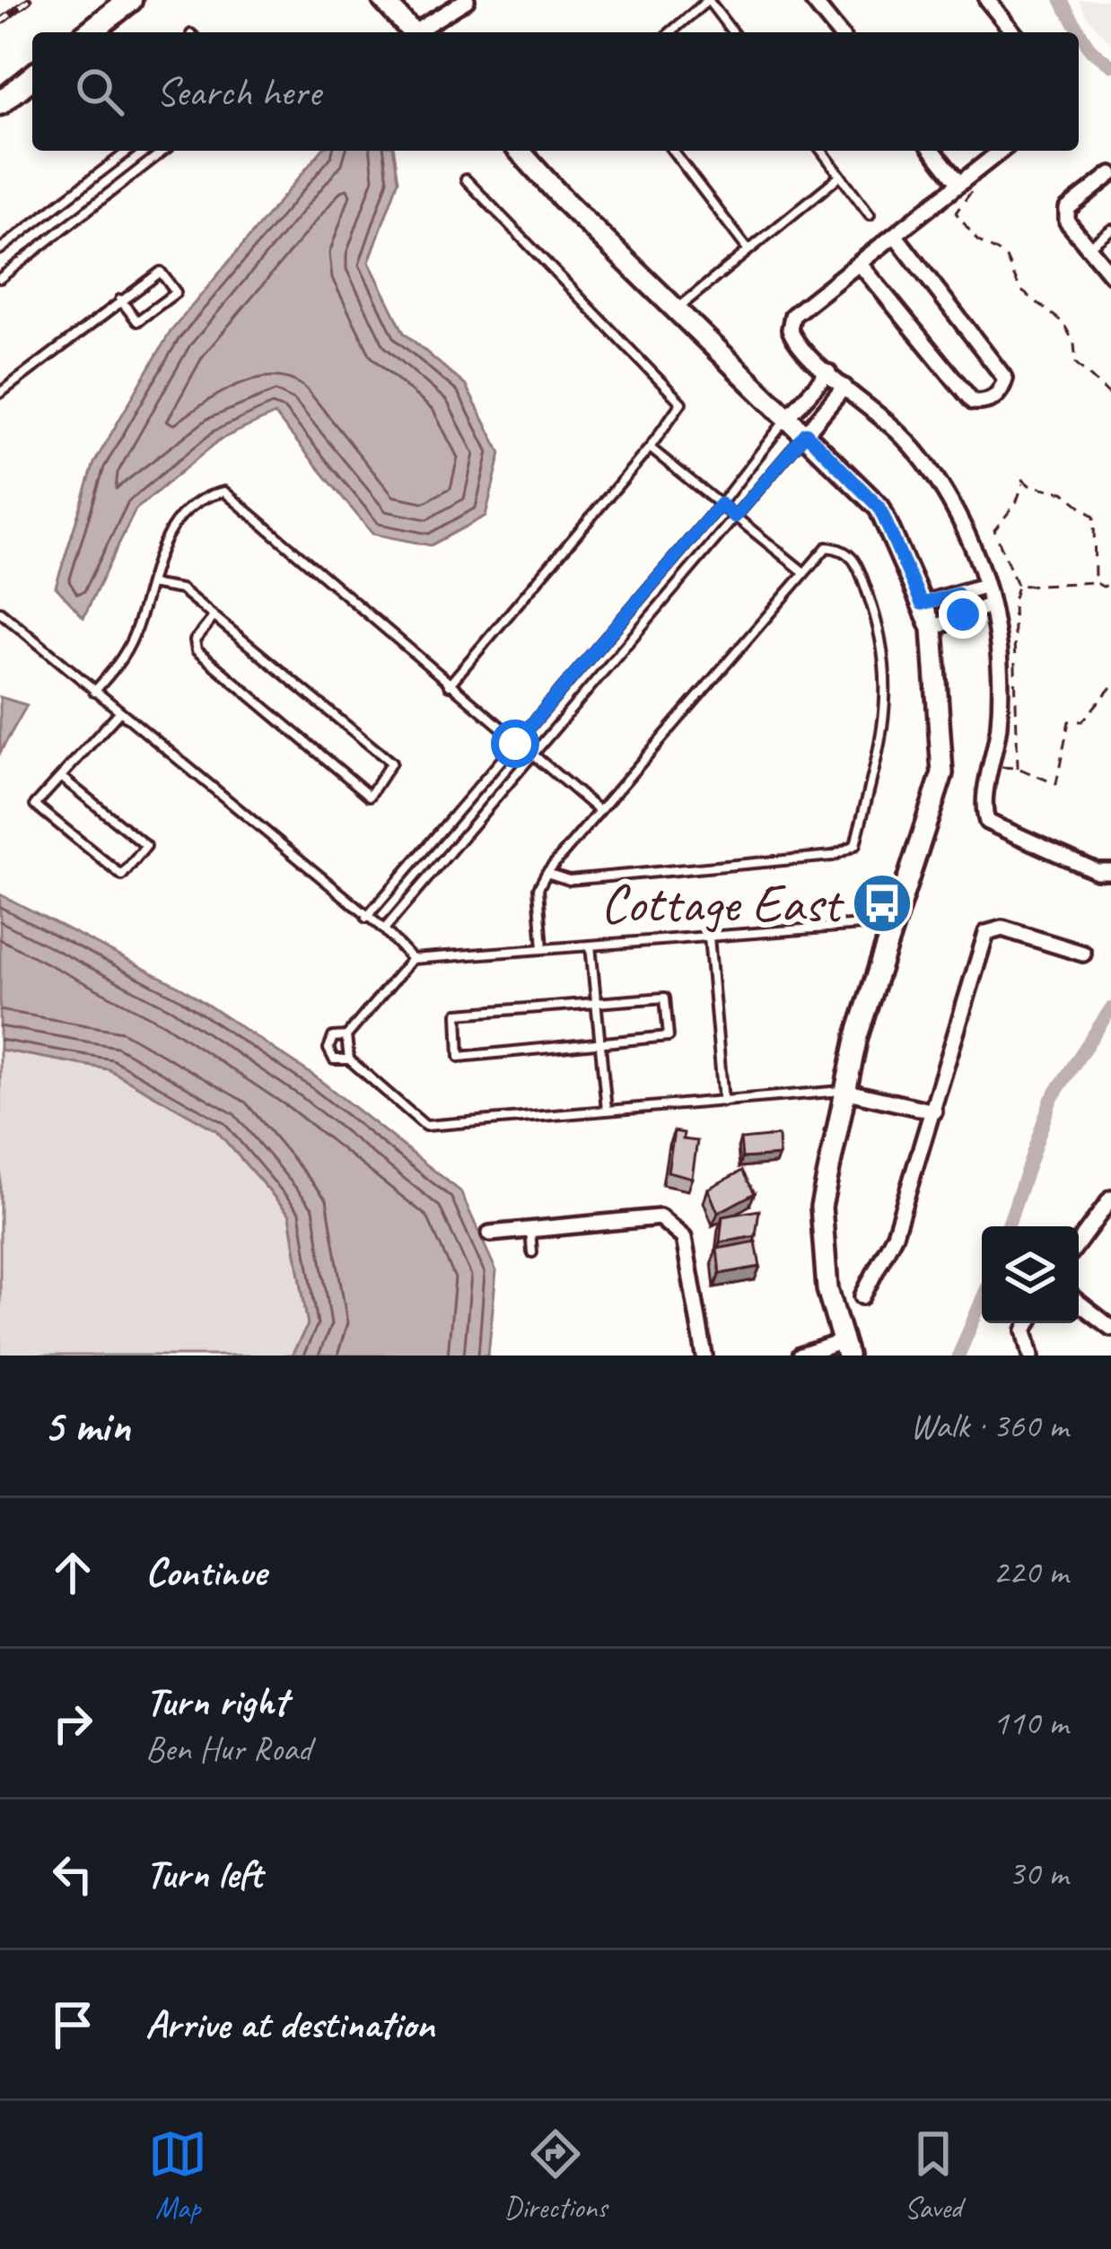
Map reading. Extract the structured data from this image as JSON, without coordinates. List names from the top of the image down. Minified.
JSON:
{"places":{"bus stop":["Cottage East"]},"page":{"search":"Search here","heading":["5 min","Walk · 360 m"],"list":[["Continue","220 m"],["Turn right","Ben Hur Road","110 m"],["Turn left","30 m"],"Arrive at destination"],"nav":["Map","Directions","Saved"]}}
